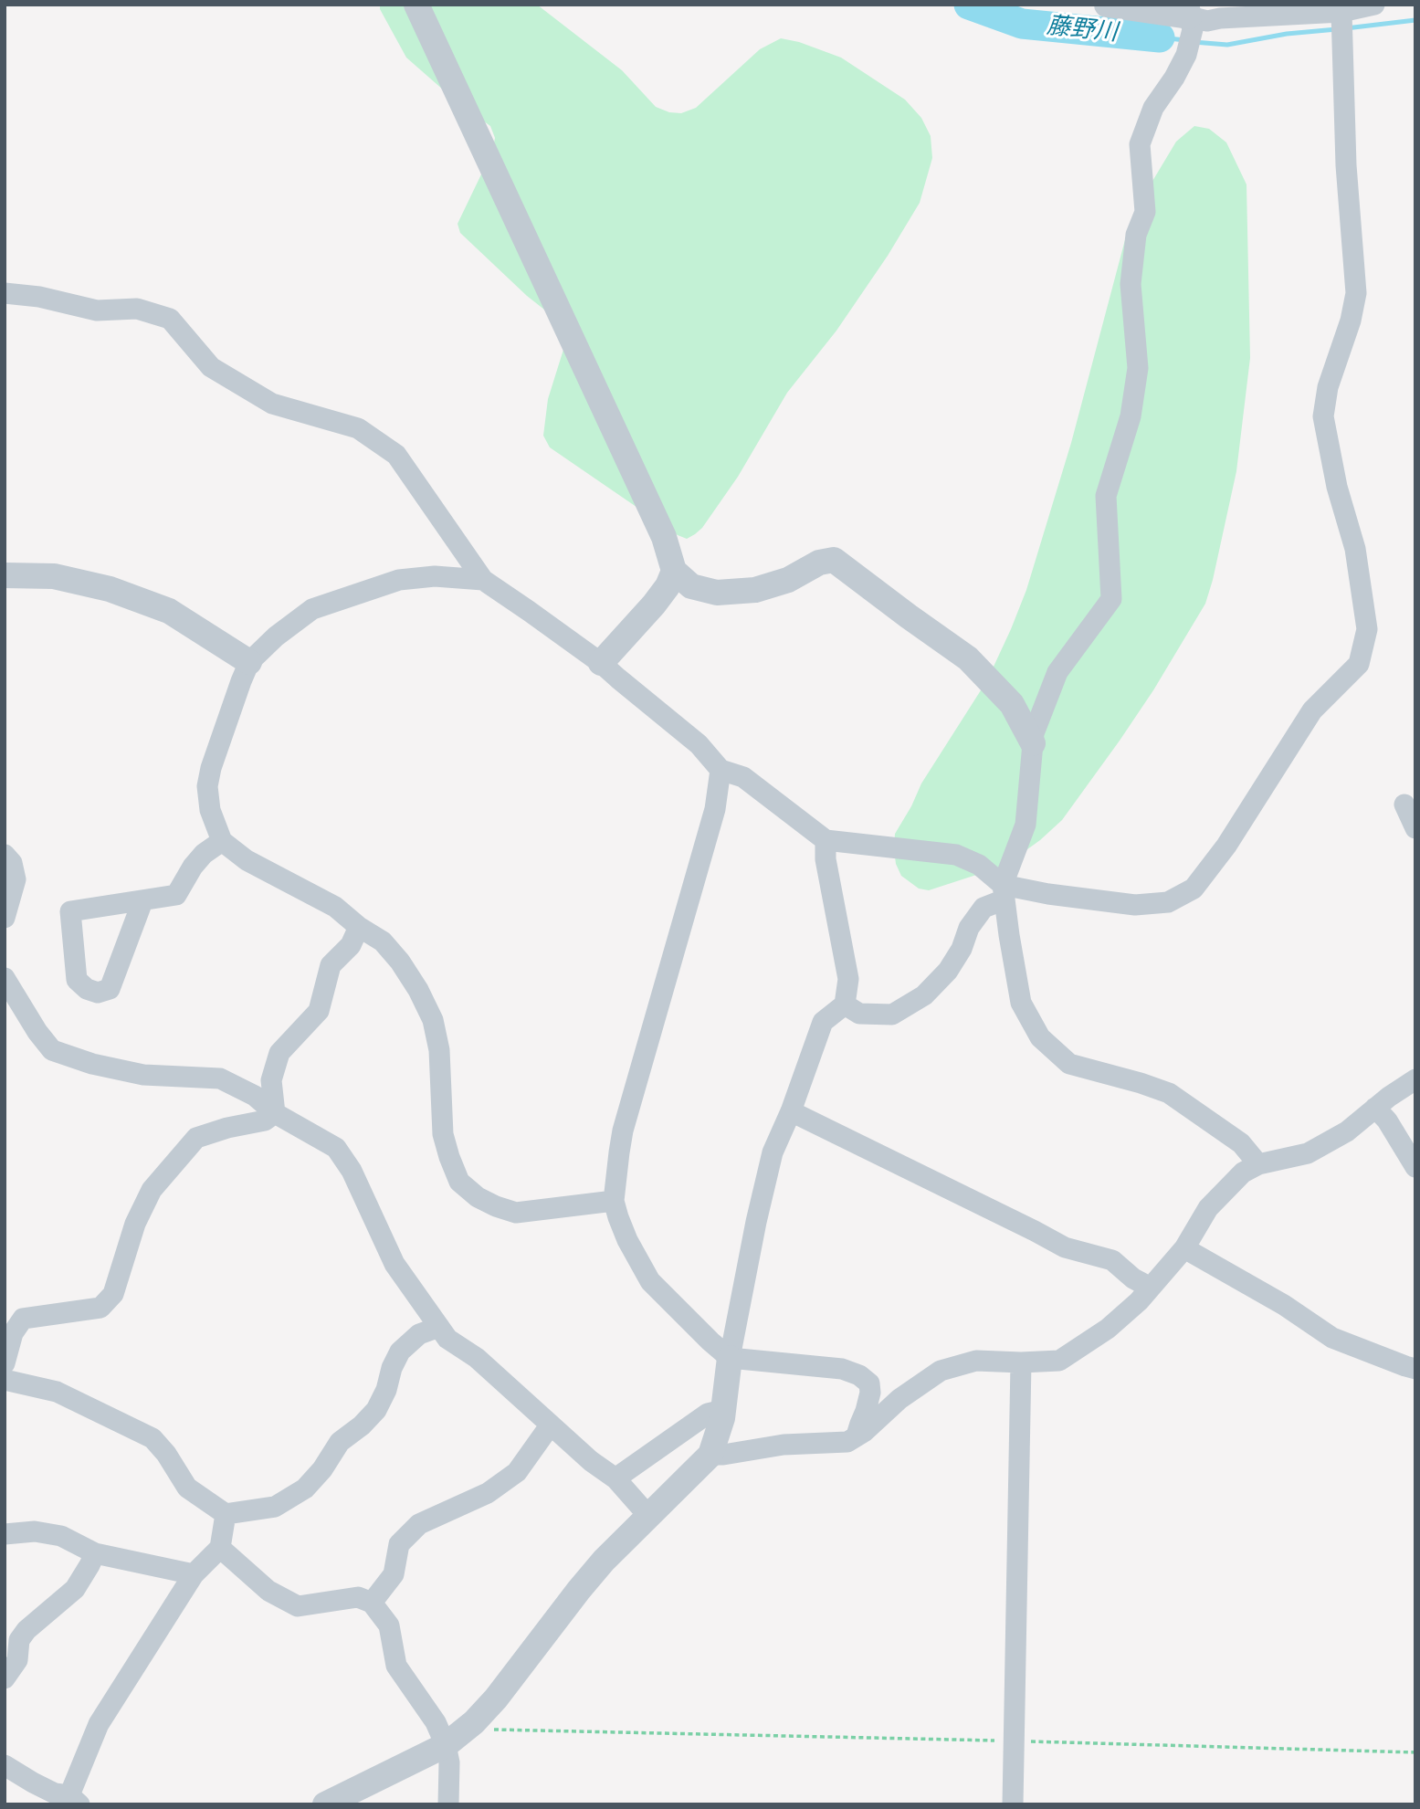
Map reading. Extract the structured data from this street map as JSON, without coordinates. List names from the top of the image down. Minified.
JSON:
{"water":["藤野川"]}
